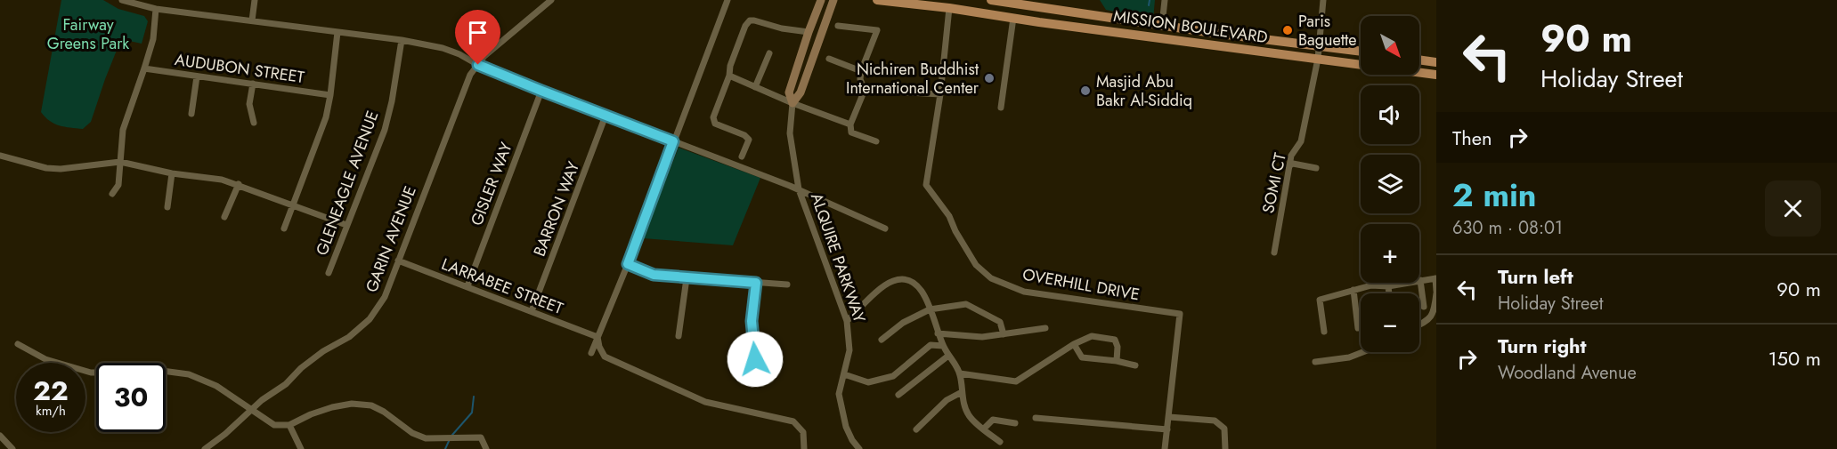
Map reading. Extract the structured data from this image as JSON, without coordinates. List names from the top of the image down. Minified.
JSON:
{"streets":{"main road":["MISSION BOULEVARD","ALQUIRE PARKWAY"],"street":["AUDUBON STREET","GLENEAGLE AVENUE","SOMI CT","GISLER WAY","BARRON WAY","GARIN AVENUE","OVERHILL DRIVE","LARRABEE STREET"]},"crossings":[["MISSION BOULEVARD","SOMI CT"],["MISSION BOULEVARD","OVERHILL DRIVE"],["GISLER WAY","LARRABEE STREET"],["BARRON WAY","LARRABEE STREET"],["GARIN AVENUE","LARRABEE STREET"]],"parks":["Fairway Greens Park"],"places":["Paris Baguette","Nichiren Buddhist International Center","Masjid Abu Bakr Al-Siddiq"],"north":"bottom right","page":{"turn":["90 m","Holiday Street"],"map_buttons":["+","−"],"then":"Then","heading":["2 min","630 m · 08:01"],"list":[{"name":"Turn left","note":"Holiday Street","value":"90 m"},{"name":"Turn right","note":"Woodland Avenue","value":"150 m"}],"speed":"22 km/h","limit":"30"}}
